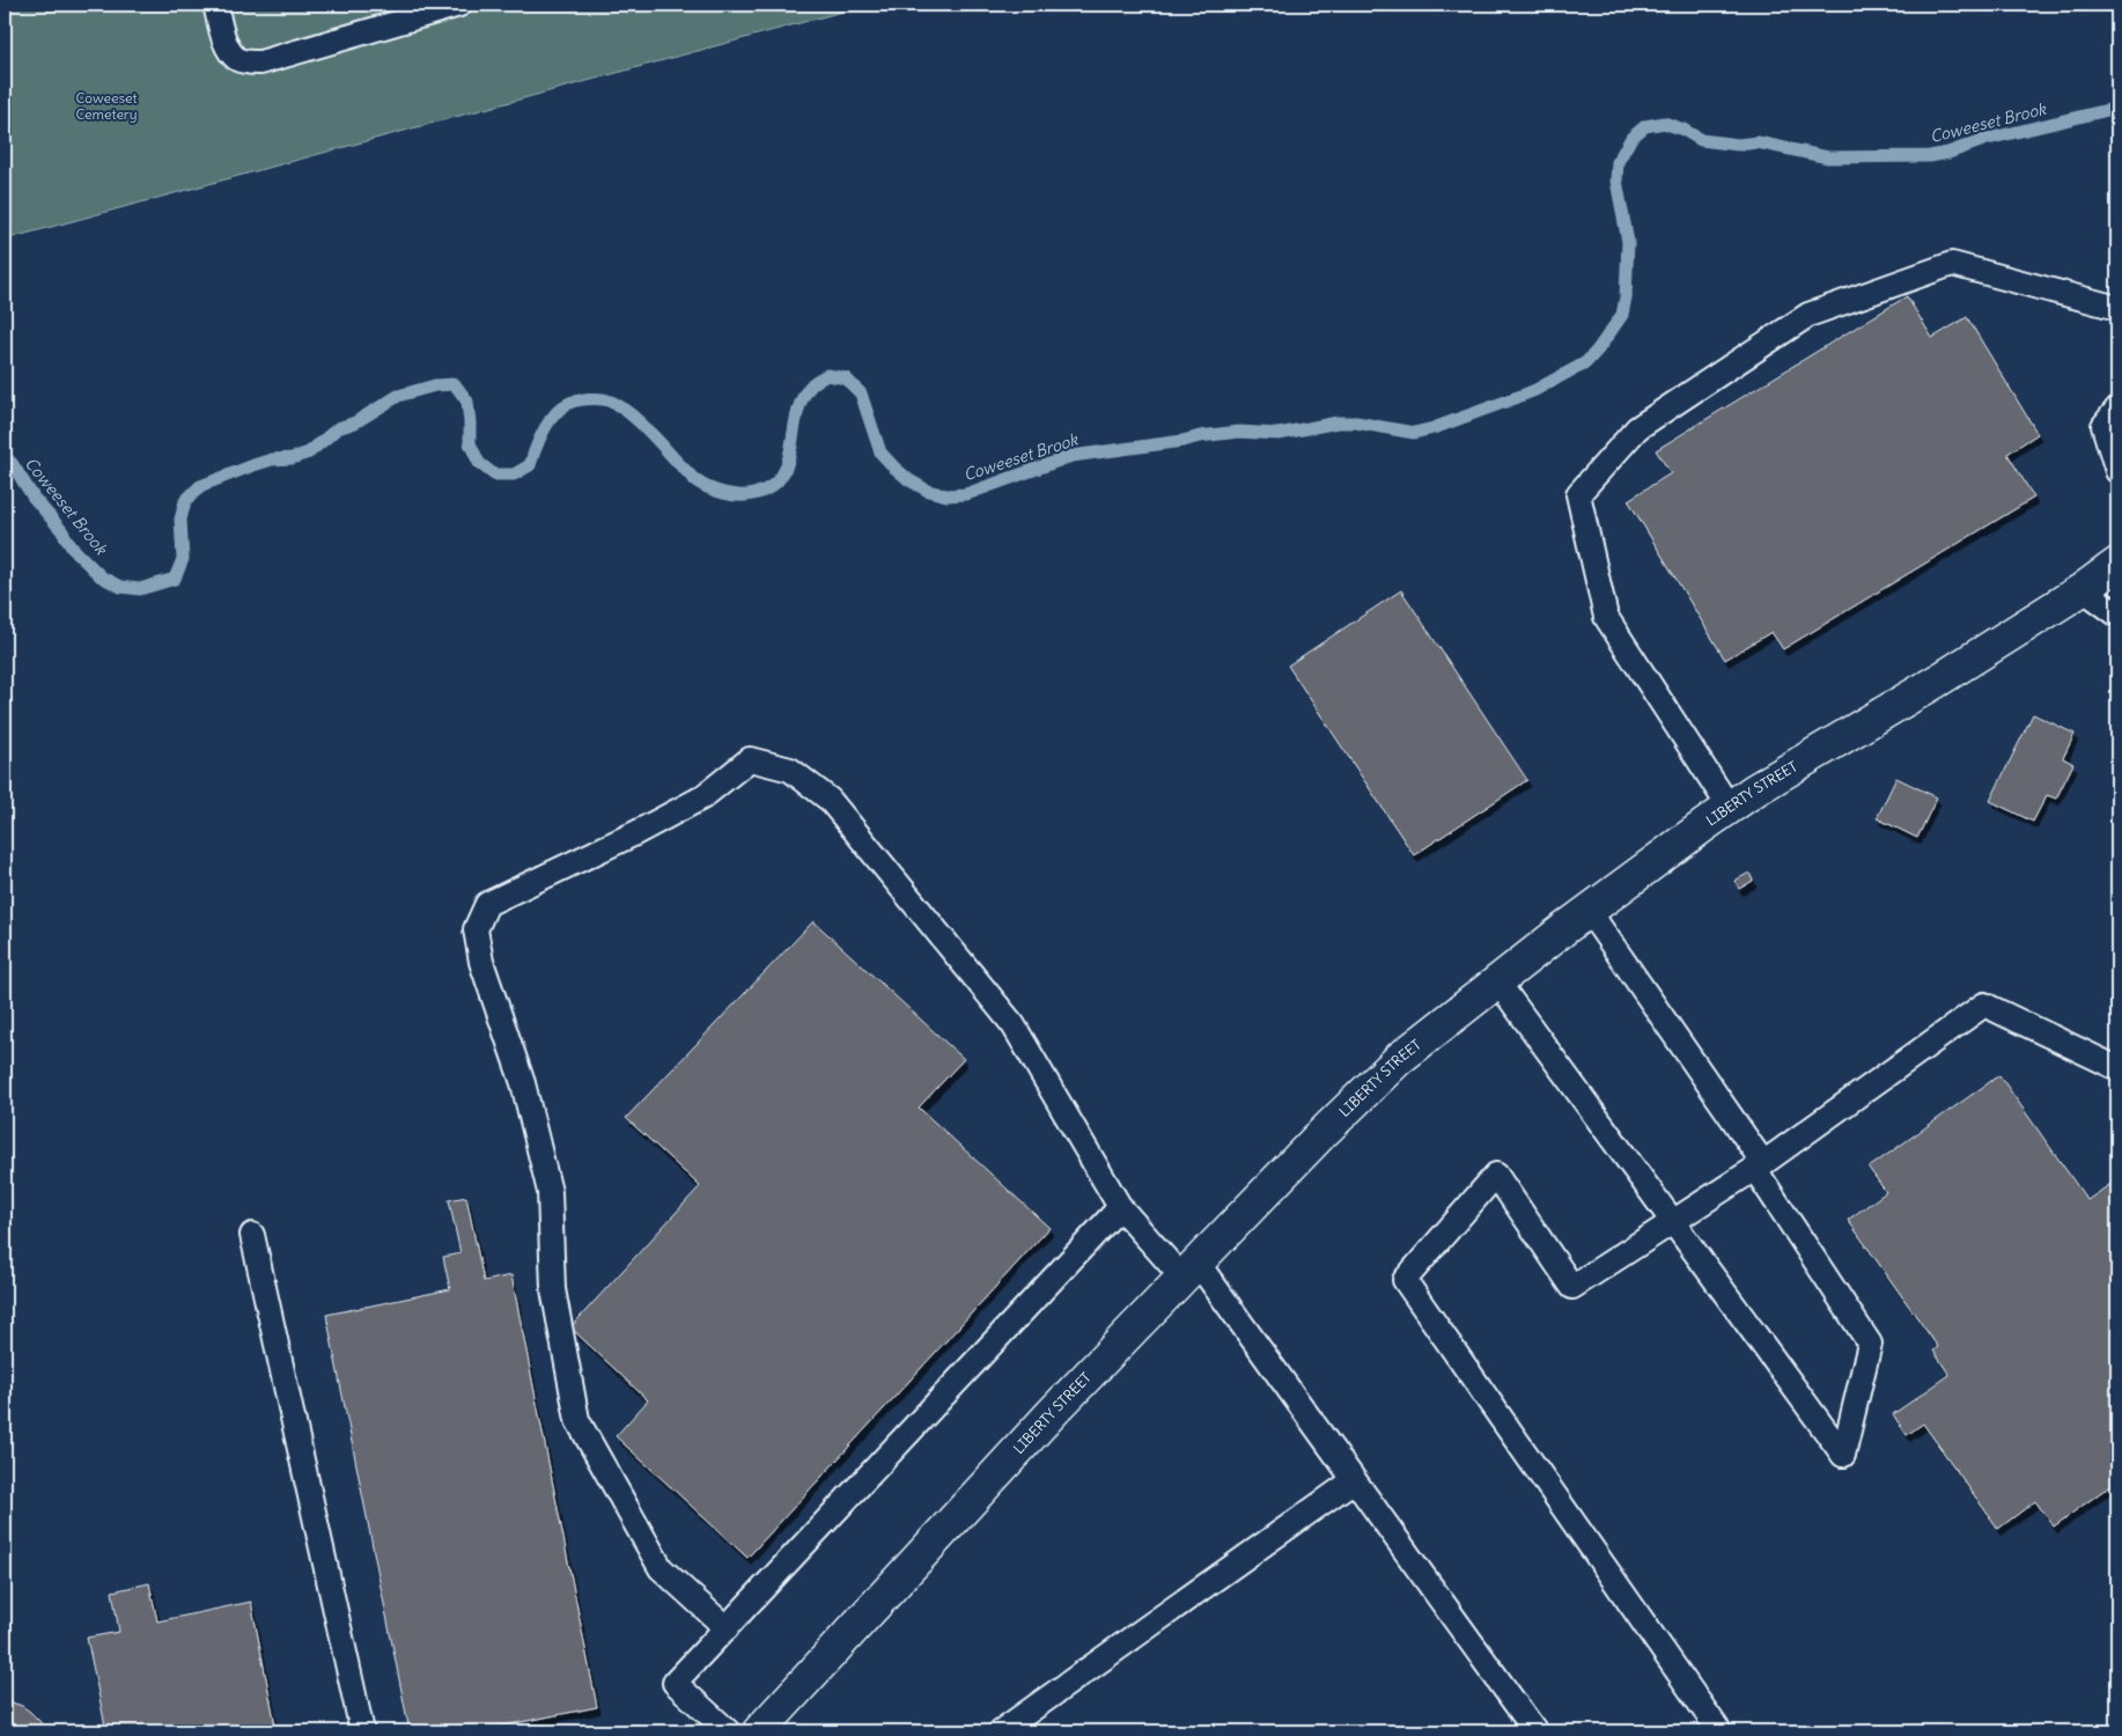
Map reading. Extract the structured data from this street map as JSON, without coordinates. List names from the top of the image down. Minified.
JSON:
{"streets":{"street":["LIBERTY STREET"]},"water":["Coweeset Brook"],"parks":["Coweeset Cemetery"]}
